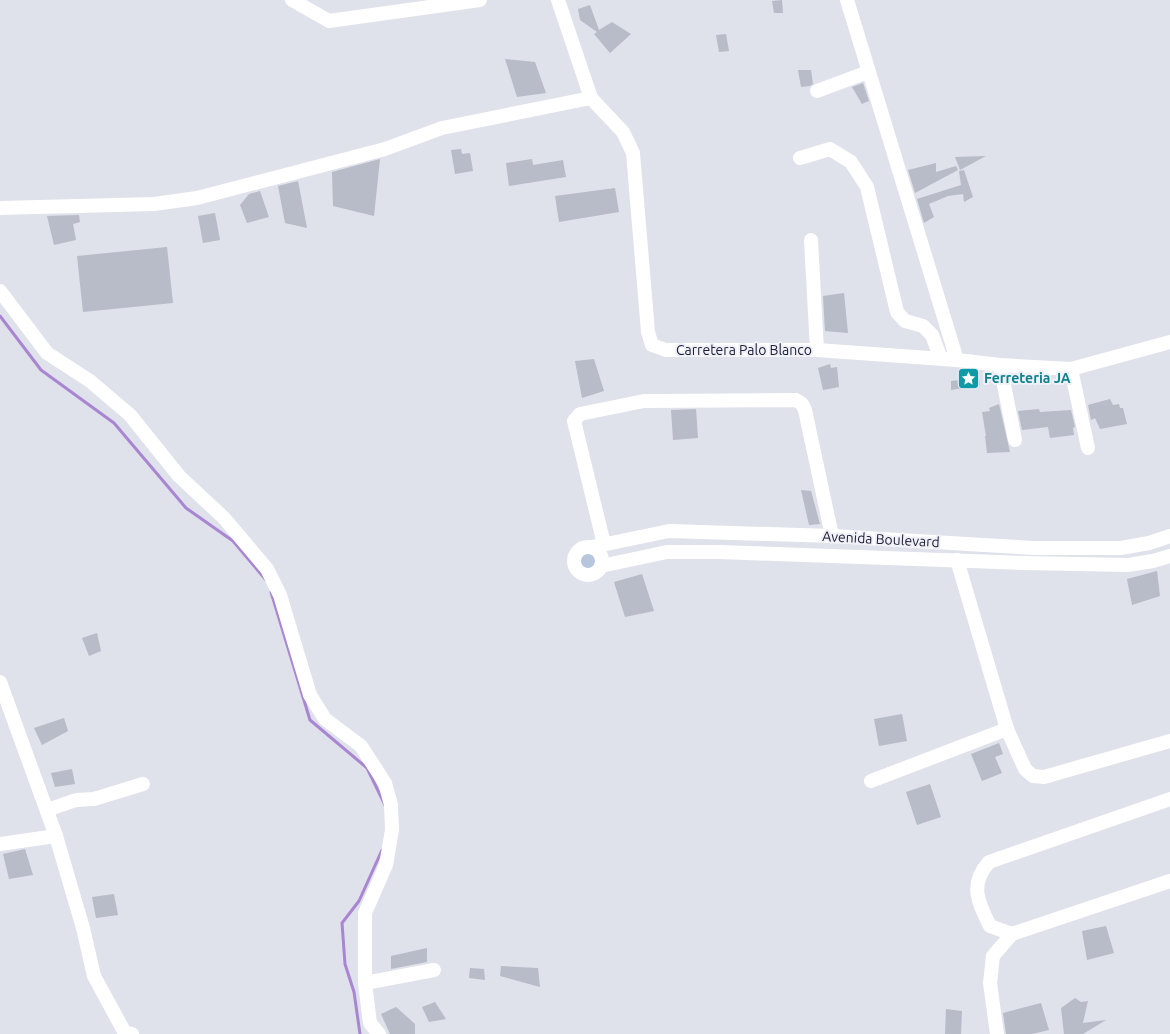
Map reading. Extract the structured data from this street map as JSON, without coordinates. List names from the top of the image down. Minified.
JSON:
{"streets":{"street":["Carretera Palo Blanco","Avenida Boulevard"]},"places":{"place":["Ferreteria JA"]}}
